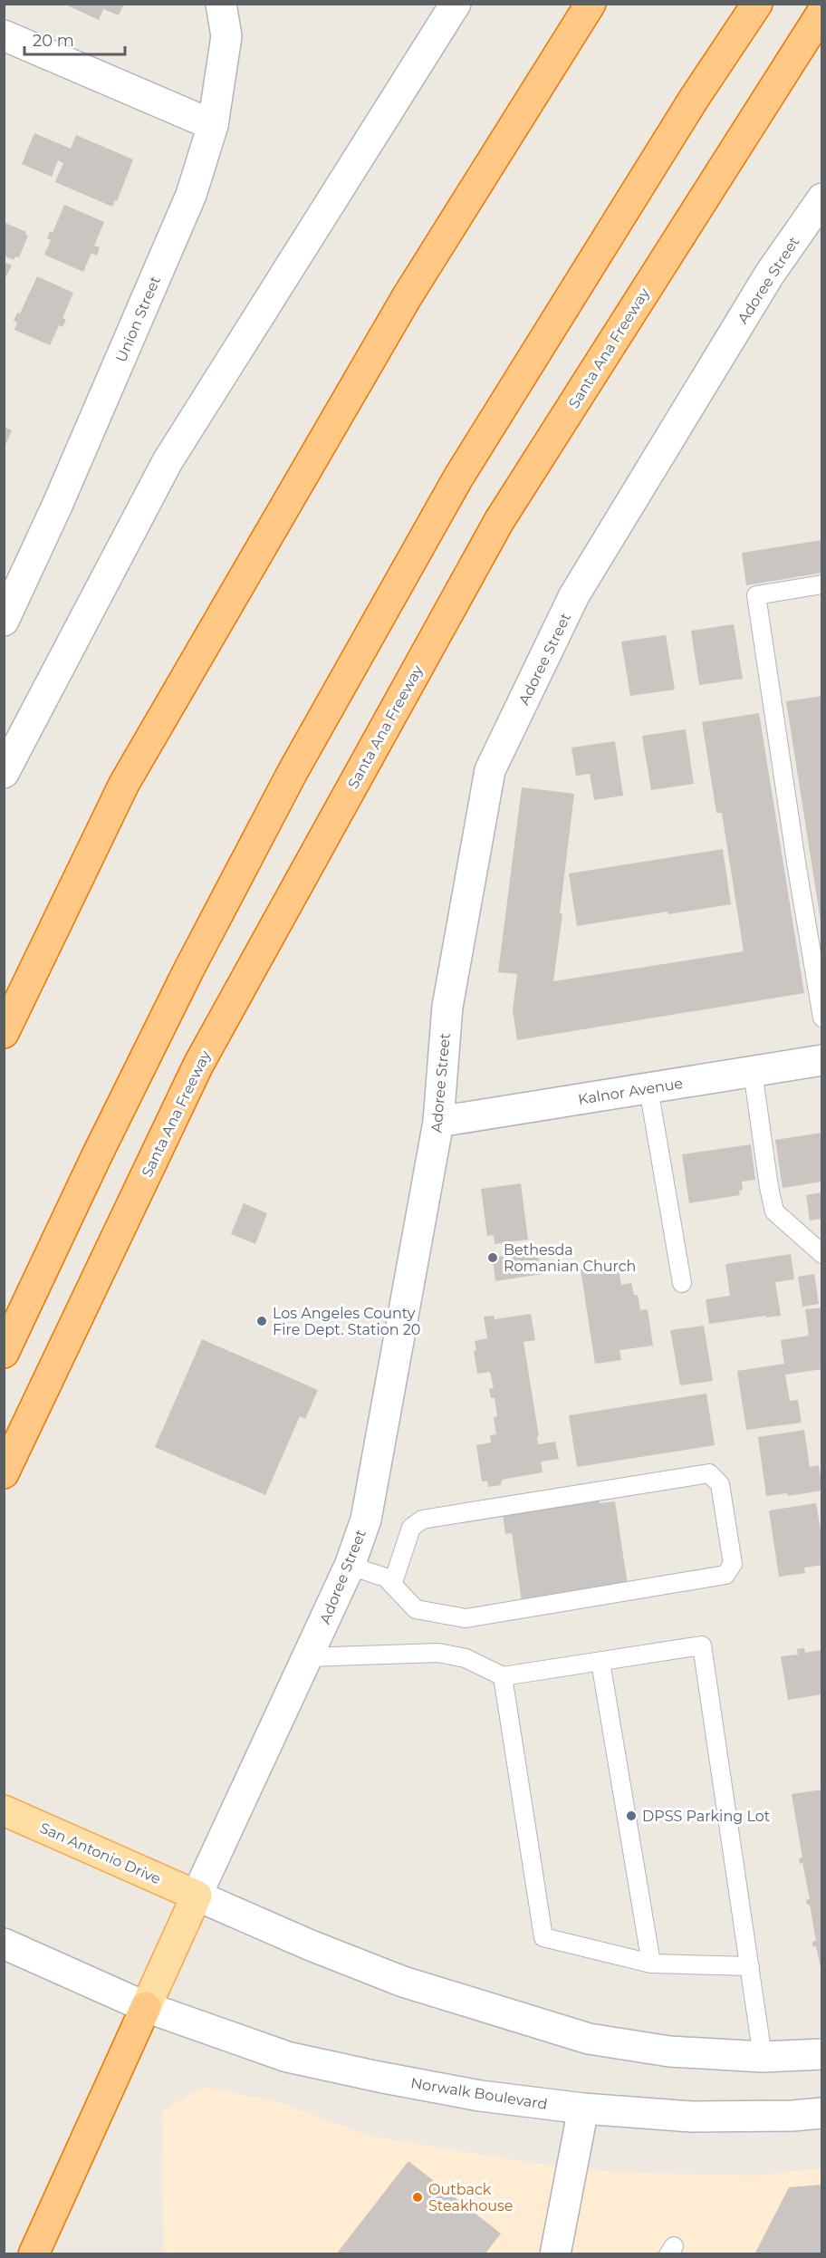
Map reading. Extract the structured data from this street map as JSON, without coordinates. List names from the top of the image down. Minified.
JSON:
{"streets":{"highway":["Santa Ana Freeway"],"main road":["Adoree Street","Union Street","Kalnor Avenue","San Antonio Drive","Norwalk Boulevard"]},"crossings":[["Adoree Street","Kalnor Avenue"],["Adoree Street","San Antonio Drive"],["Adoree Street","Norwalk Boulevard"]],"places":["Bethesda Romanian Church","Los Angeles County Fire Dept. Station 20","DPSS Parking Lot","Outback Steakhouse"],"scale_bar":"20 m"}
